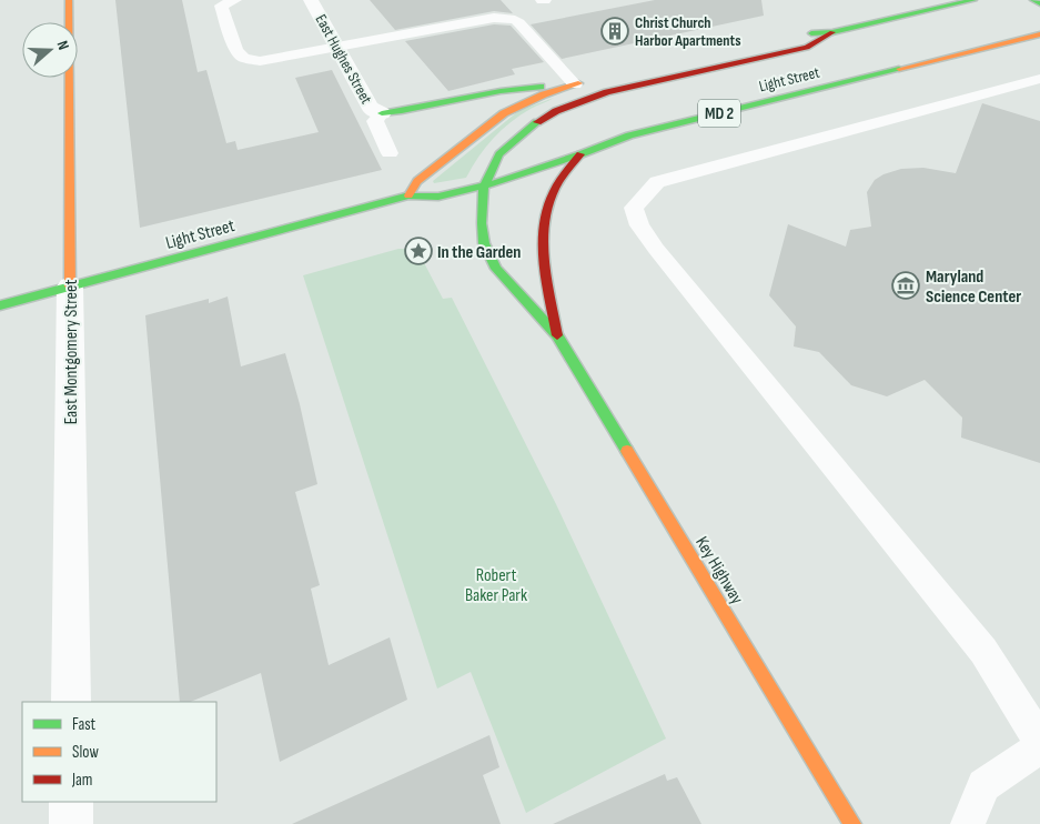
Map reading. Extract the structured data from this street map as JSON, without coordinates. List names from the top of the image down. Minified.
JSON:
{"streets":{"main road":["Light Street","MD 2","East Montgomery Street","Key Highway"],"street":["East Hughes Street"]},"crossings":[["Light Street","East Montgomery Street"],["Light Street","Key Highway"]],"parks":["Robert Baker Park"],"places":{"building":["Christ Church Harbor Apartments"],"place":["In the Garden"],"museum":["Maryland Science Center"]},"legend":["Fast","Slow","Jam"],"north":"right"}
